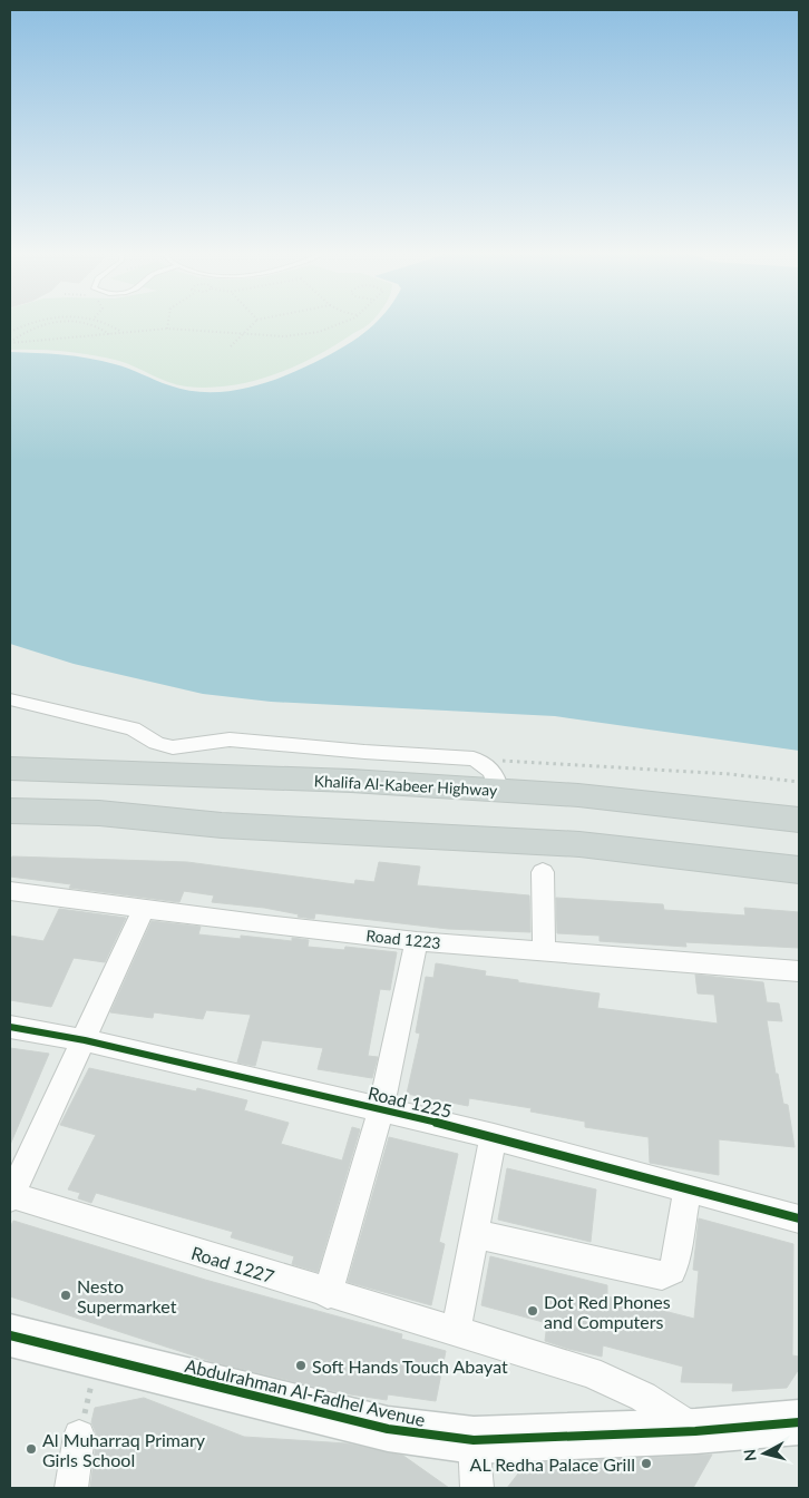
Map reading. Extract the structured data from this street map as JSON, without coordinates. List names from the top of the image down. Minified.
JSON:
{"streets":{"main road":["Khalifa Al-Kabeer Highway"],"street":["Road 1223","Road 1225","Road 1227","Abdulrahman Al-Fadhel Avenue"]},"crossings":[["Road 1223","Road 1225"],["Road 1223","Road 1227"],["Road 1225","Road 1227"],["Road 1227","Abdulrahman Al-Fadhel Avenue"]],"places":["Nesto Supermarket","Dot Red Phones and Computers","Soft Hands Touch Abayat","Al Muharraq Primary Girls School","AL Redha Palace Grill"],"north":"left"}
